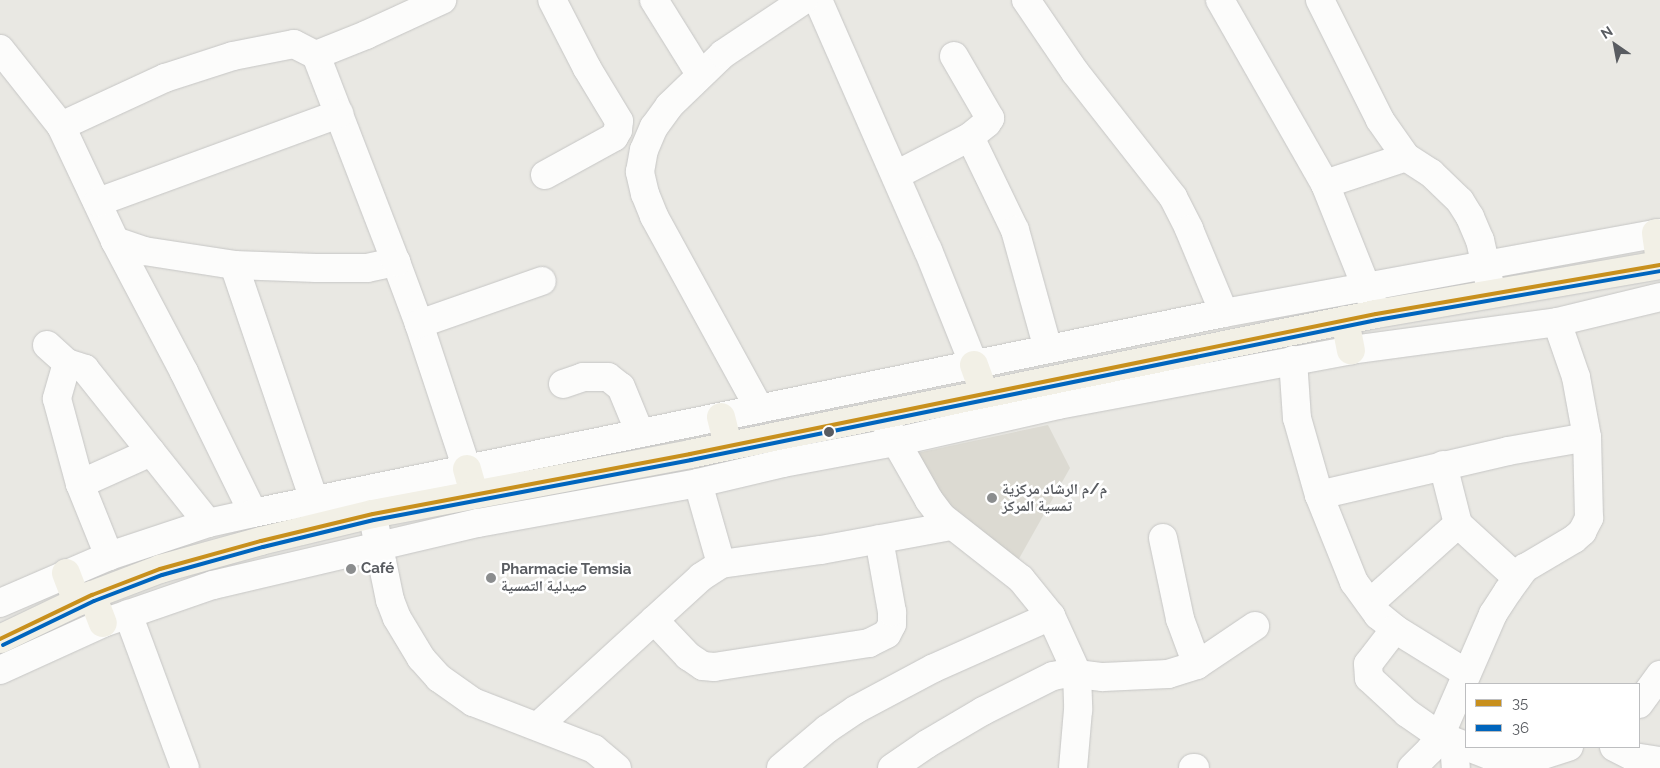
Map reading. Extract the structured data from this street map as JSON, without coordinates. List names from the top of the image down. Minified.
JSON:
{"places":["م/م الرشاد مركزية تمسية المركز","Café","Pharmacie Temsia صيدلية التمسية"],"lines":["transit line 35","transit line 36"],"legend":["35","36"],"north":"top left"}
